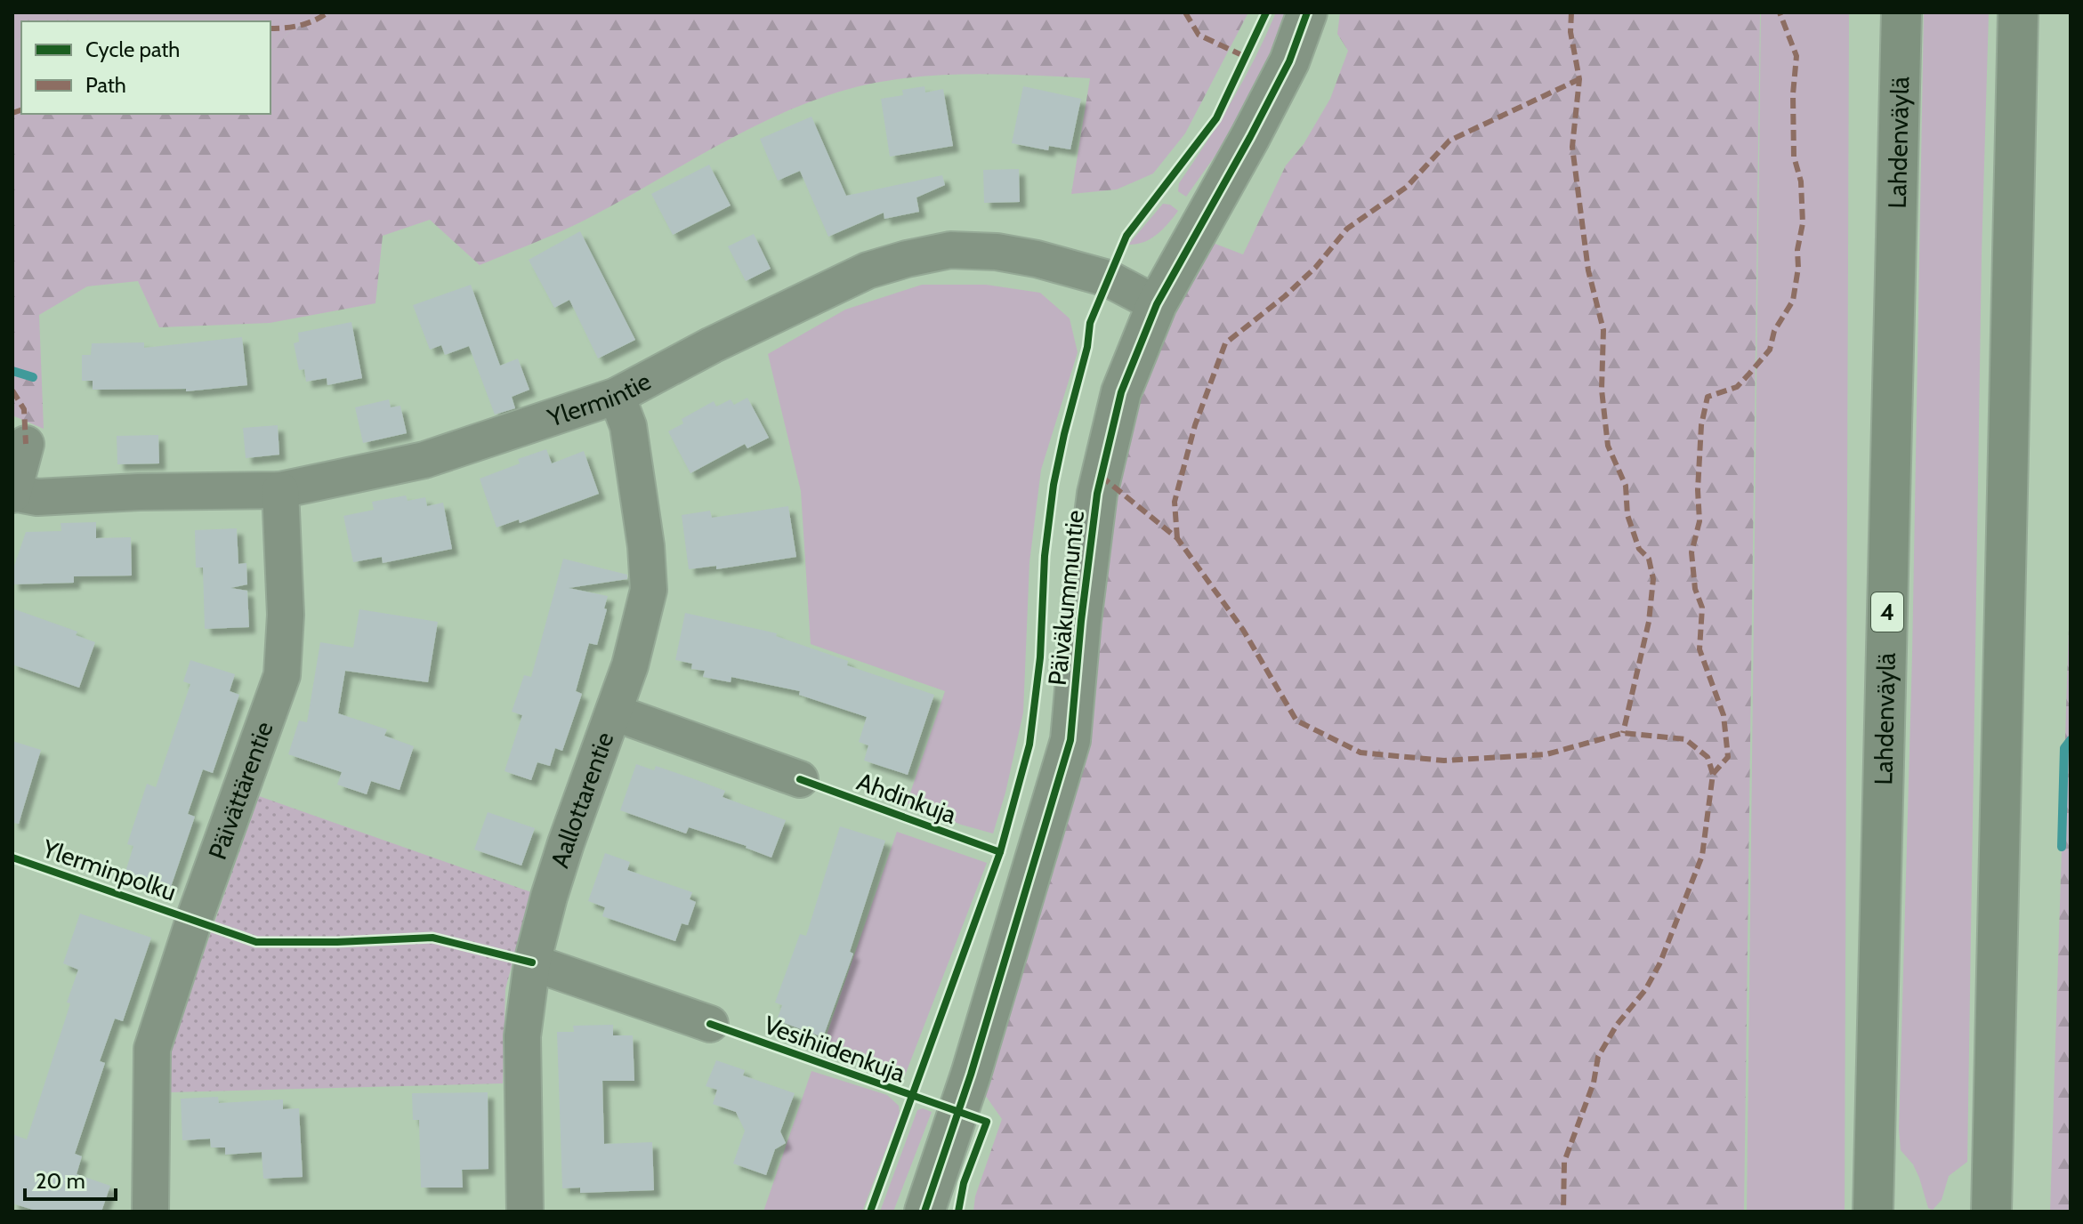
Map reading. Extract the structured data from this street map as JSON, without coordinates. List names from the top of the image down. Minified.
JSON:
{"streets":{"highway":["Lahdenväylä","4"],"street":["Ylermintie","Päiväkummuntie","Päivättärentie","Aallottarentie"],"cycle path":["Ahdinkuja","Ylerminpolku","Vesihiidenkuja"]},"crossings":[["Ylermintie","Päiväkummuntie"],["Ylermintie","Päivättärentie"],["Ylermintie","Aallottarentie"]],"legend":["Cycle path","Path"],"scale_bar":"20 m"}
